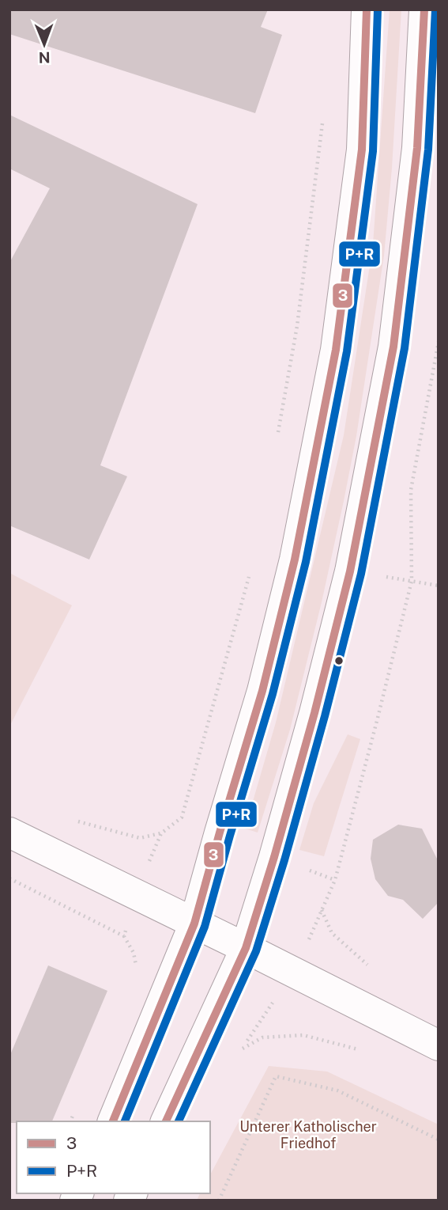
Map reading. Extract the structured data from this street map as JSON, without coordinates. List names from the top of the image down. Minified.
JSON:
{"parks":["Unterer Katholischer Friedhof"],"lines":["transit line 3","transit line P+R"],"legend":["3","P+R"],"north":"bottom"}
